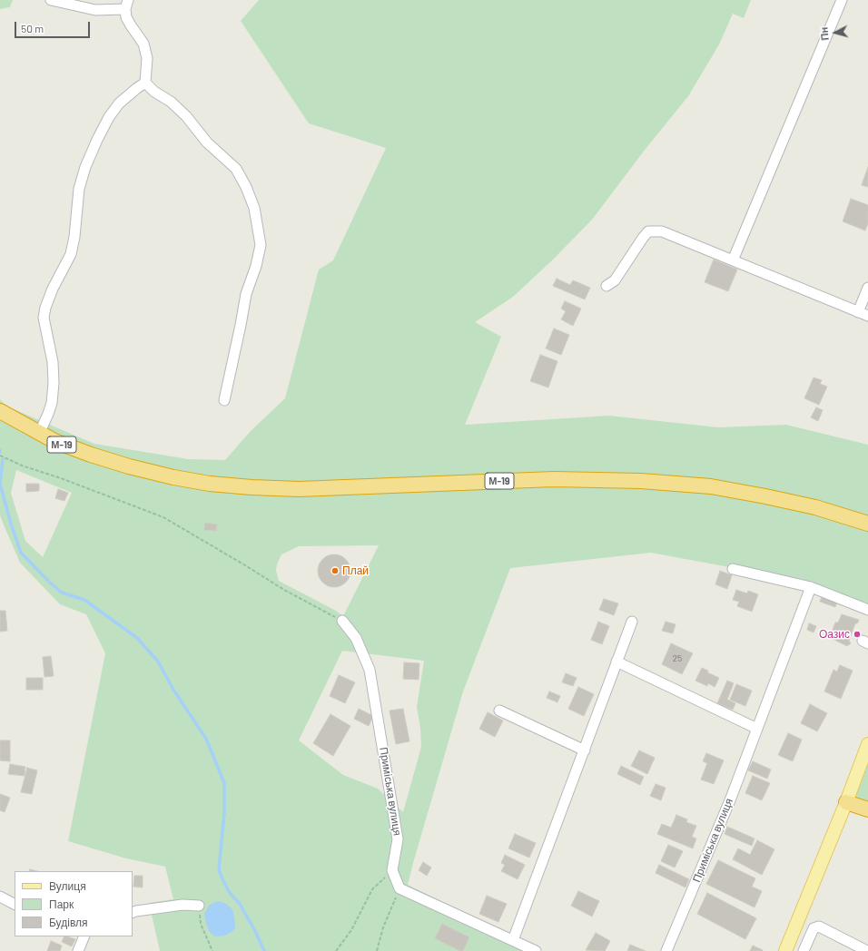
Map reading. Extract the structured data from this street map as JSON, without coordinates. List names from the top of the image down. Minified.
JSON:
{"streets":{"highway":["М-19"],"street":["Приміська вулиця"]},"places":["Плай","Оазис"],"house_numbers":["25"],"legend":["Вулиця","Парк","Будівля"],"scale_bar":"50 m","north":"left"}
